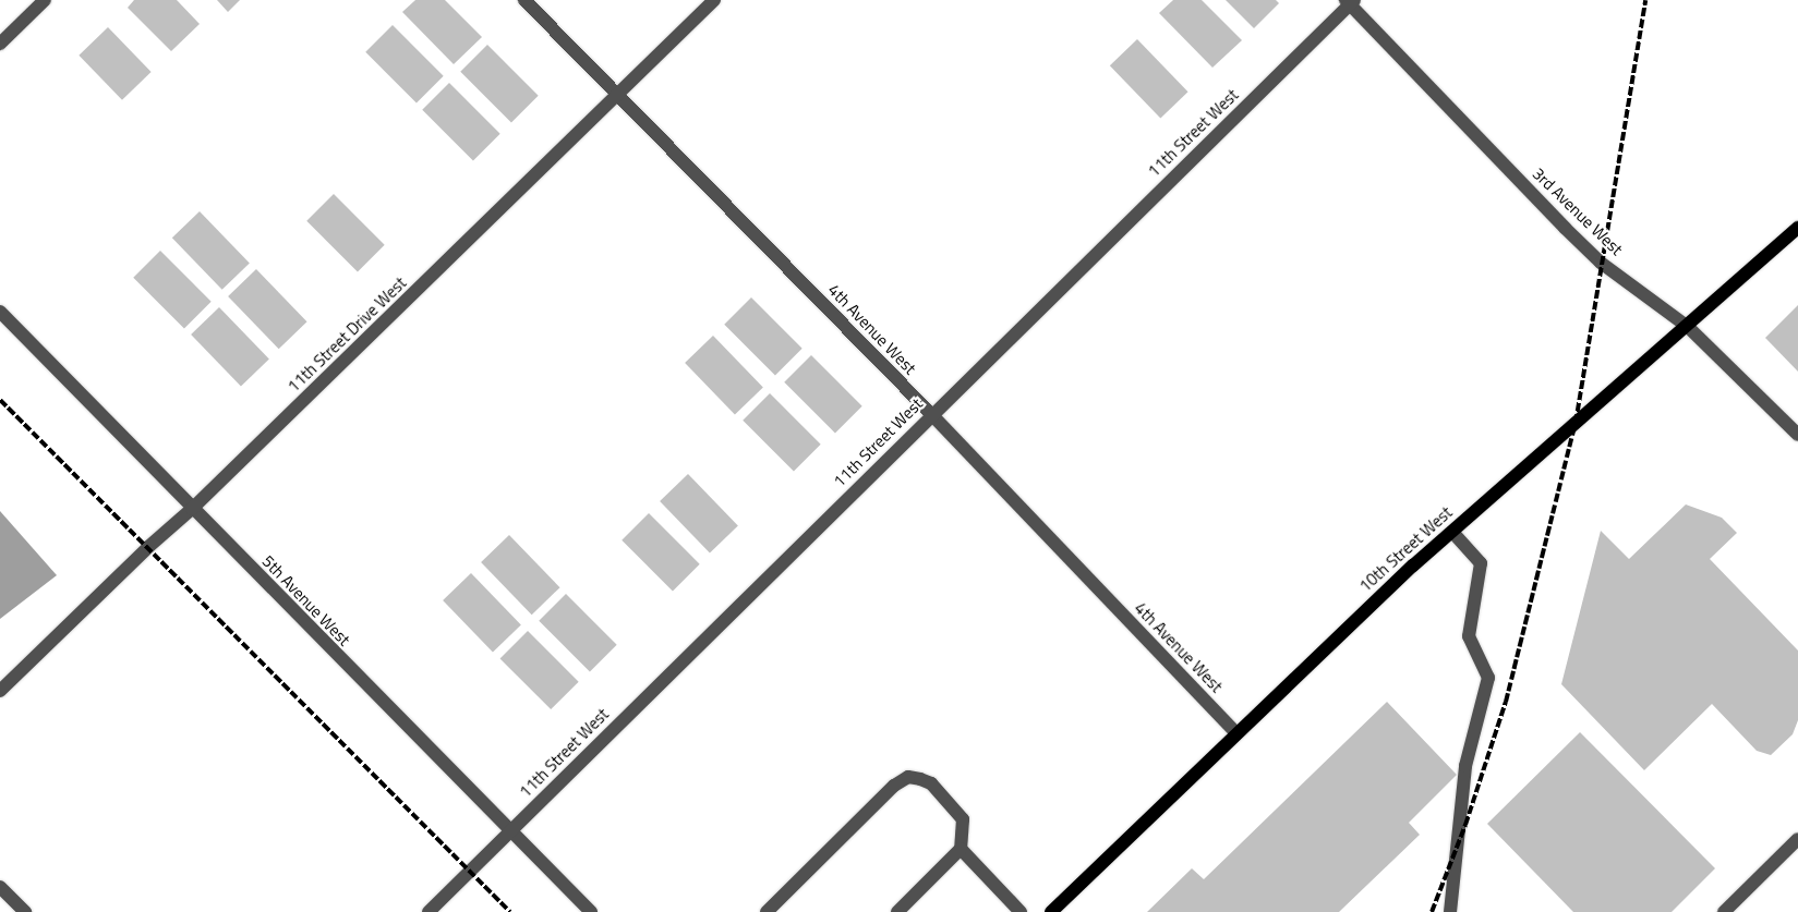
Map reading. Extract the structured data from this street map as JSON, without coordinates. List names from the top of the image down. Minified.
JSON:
{"streets":{"main road":["10th Street West"],"street":["11th Street West","3rd Avenue West","4th Avenue West","11th Street Drive West","5th Avenue West"]},"crossings":[["11th Street West","3rd Avenue West"],["11th Street West","4th Avenue West"],["11th Street West","5th Avenue West"],["3rd Avenue West","10th Street West"],["4th Avenue West","11th Street Drive West"],["4th Avenue West","10th Street West"],["11th Street Drive West","5th Avenue West"]]}
